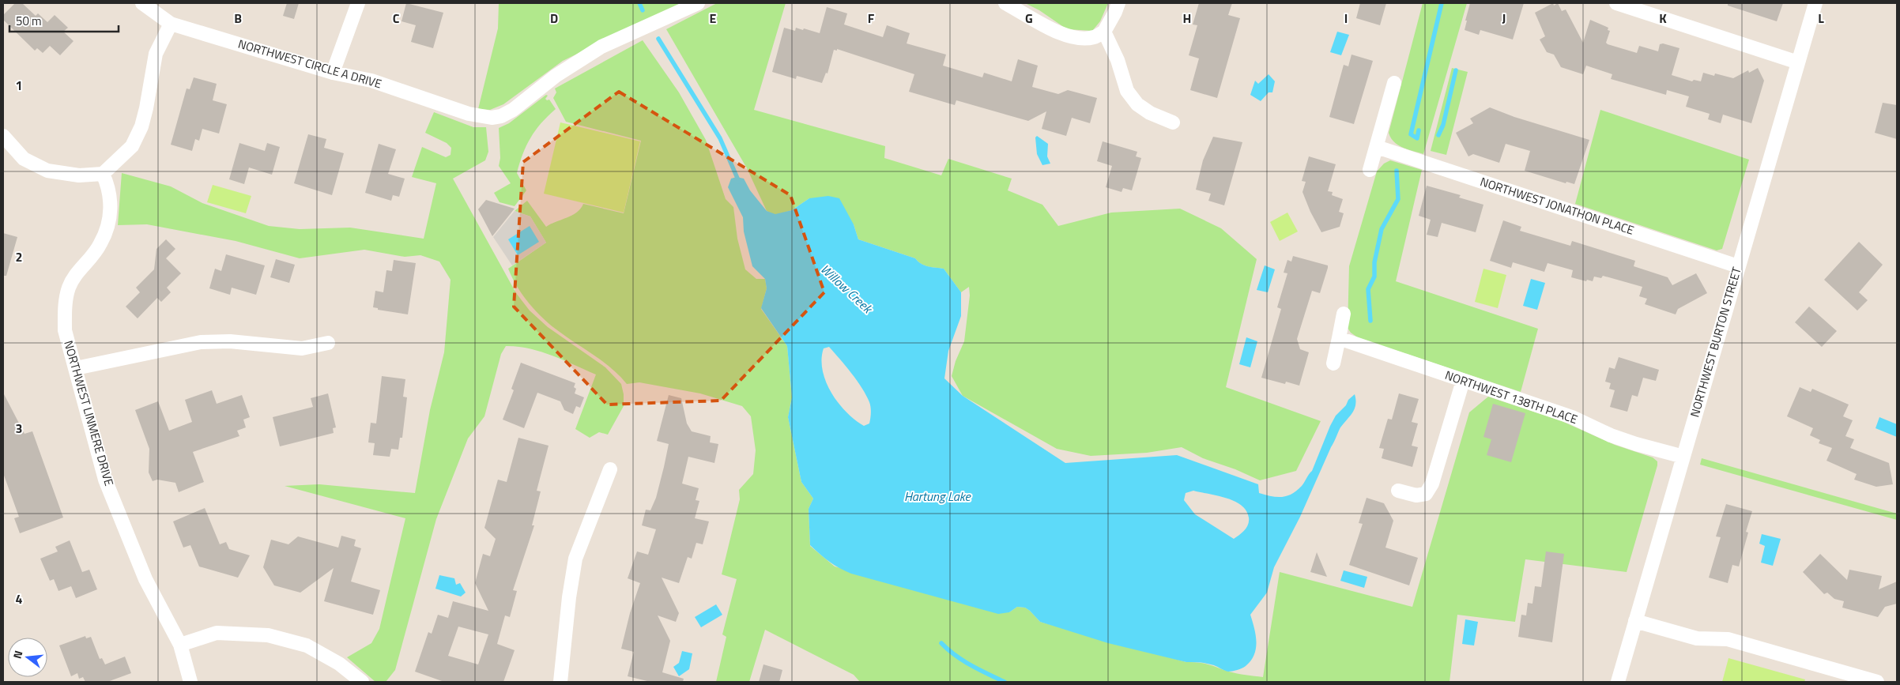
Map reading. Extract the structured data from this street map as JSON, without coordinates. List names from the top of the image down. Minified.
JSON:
{"streets":{"street":["NORTHWEST CIRCLE A DRIVE","NORTHWEST JONATHON PLACE","NORTHWEST BURTON STREET","NORTHWEST 138TH PLACE","NORTHWEST LINMERE DRIVE"]},"crossings":[["NORTHWEST JONATHON PLACE","NORTHWEST BURTON STREET"],["NORTHWEST BURTON STREET","NORTHWEST 138TH PLACE"]],"water":["Willow Creek","Hartung Lake"],"scale_bar":"50 m","north":"left","grid":{"columns":["B","C","D","E","F","G","H","I","J","K","L"],"rows":["1","2","3","4"]}}
